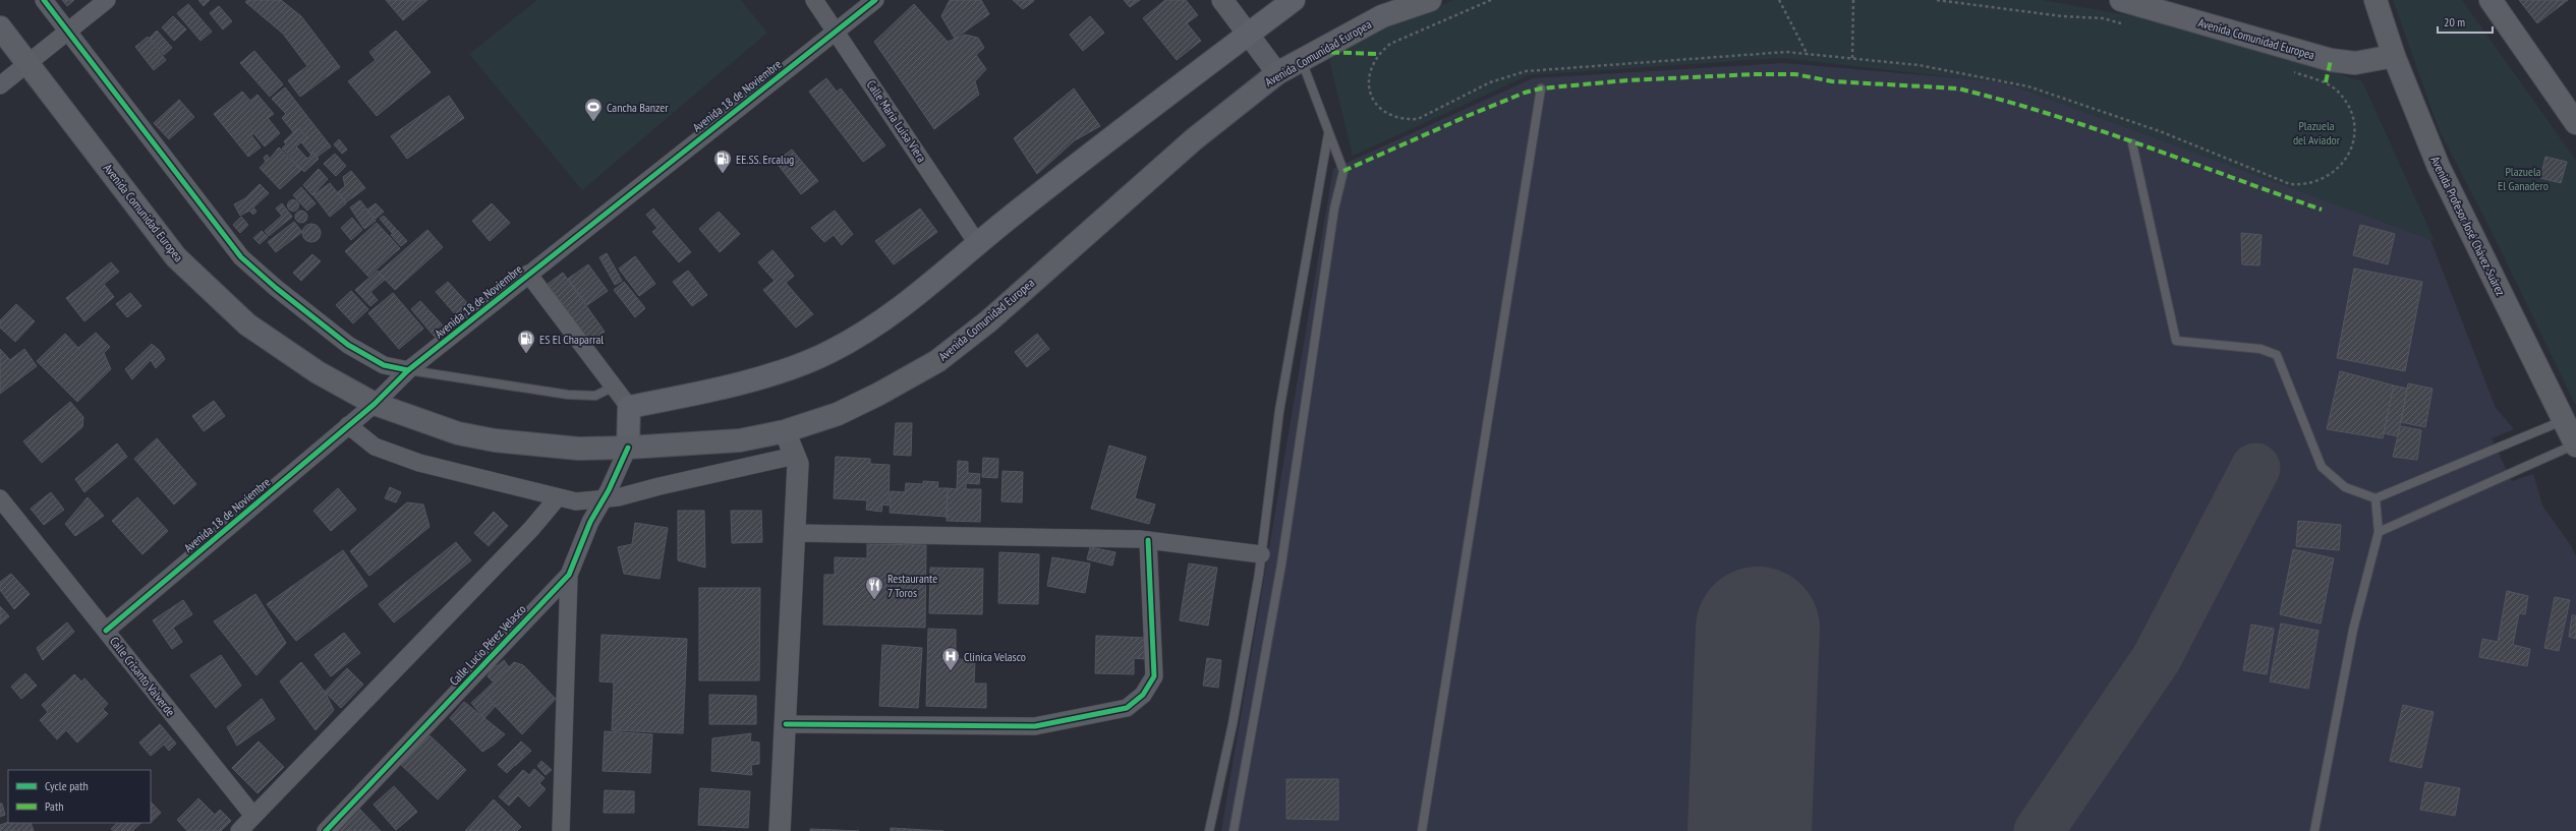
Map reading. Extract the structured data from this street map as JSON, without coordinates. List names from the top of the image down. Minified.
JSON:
{"streets":{"main road":["Avenida Comunidad Europea","Avenida Profesor José Chávez Suárez"],"street":["Avenida 18 de Noviembre","Calle María Luisa Viera","Calle Lucio Pérez Velasco","Calle Crisanto Valverde"]},"crossings":[["Avenida Comunidad Europea","Avenida 18 de Noviembre"],["Avenida Comunidad Europea","Avenida Profesor José Chávez Suárez"],["Avenida Comunidad Europea","Calle Lucio Pérez Velasco"],["Avenida 18 de Noviembre","Calle María Luisa Viera"],["Avenida 18 de Noviembre","Calle Crisanto Valverde"]],"parks":["Plazuela del Aviador","Plazuela El Ganadero"],"places":{"sports":["Cancha Banzer"],"fuel station":["EE.SS. Ercalug","ES El Chaparral"],"restaurant":["Restaurante 7 Toros"],"hospital":["Clinica Velasco"]},"legend":["Cycle path","Path"],"scale_bar":"20 m"}
